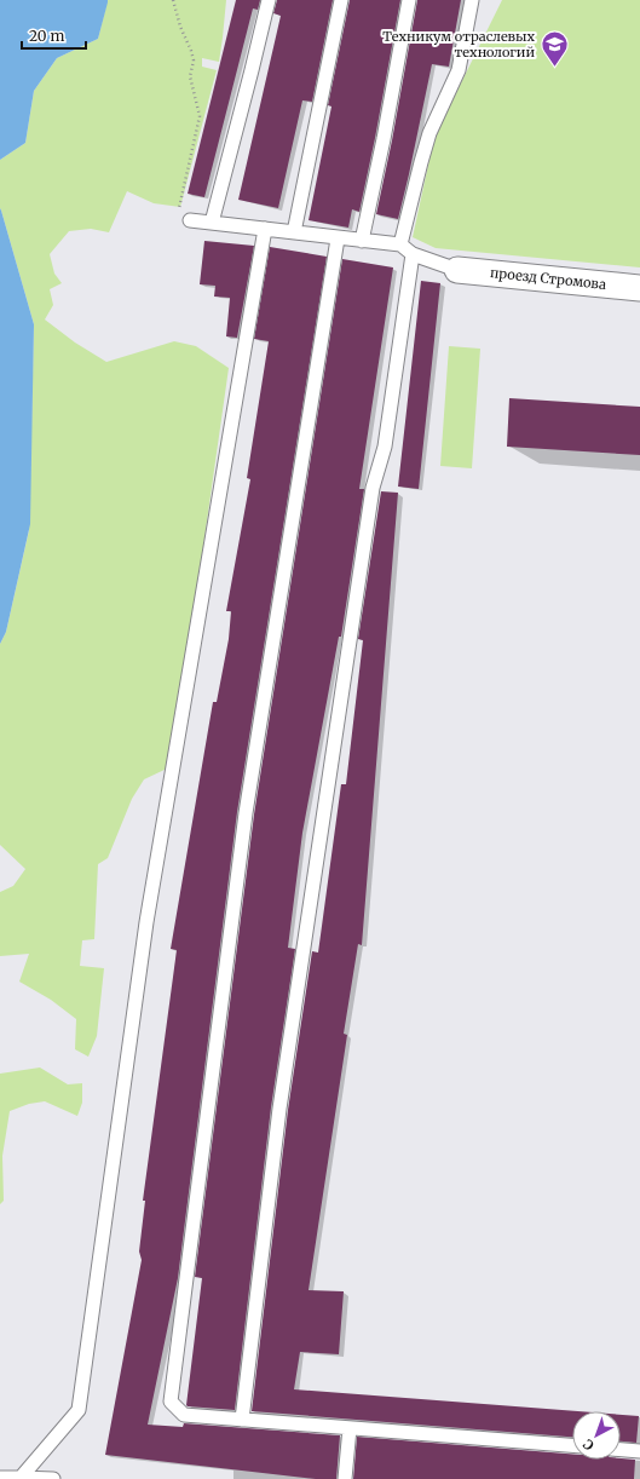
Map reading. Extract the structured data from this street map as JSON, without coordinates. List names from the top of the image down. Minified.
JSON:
{"streets":{"street":["проезд Стромова"]},"places":{"school or university":["Техникум отраслевых технологий"]},"scale_bar":"20 m","north":"bottom left"}
